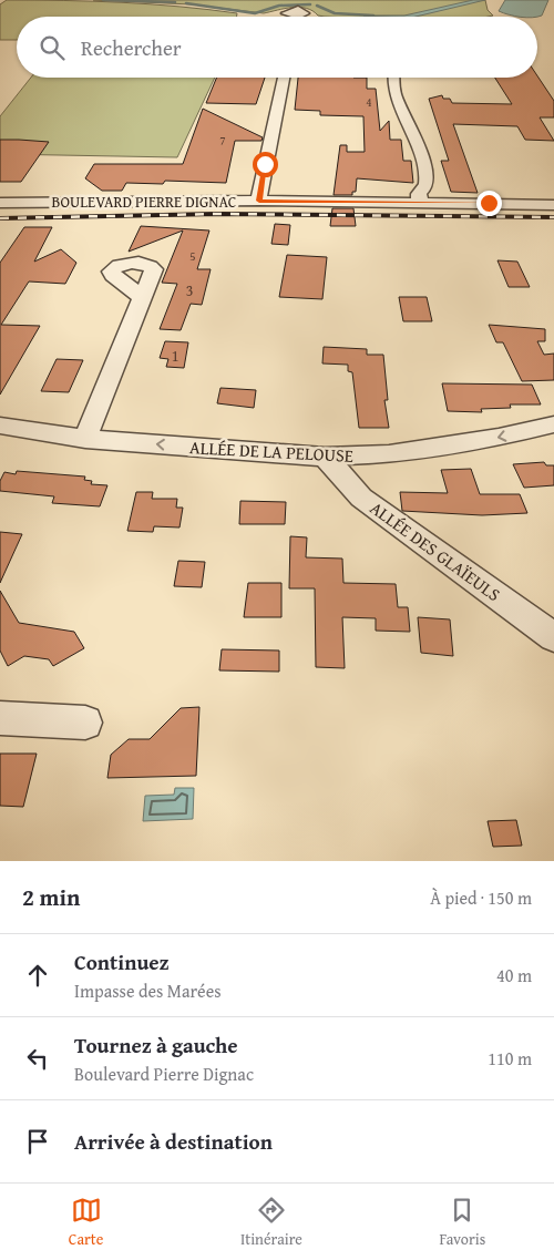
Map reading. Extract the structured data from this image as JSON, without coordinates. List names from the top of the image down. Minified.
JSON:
{"streets":{"street":["BOULEVARD PIERRE DIGNAC","ALLÉE DE LA PELOUSE","ALLÉE DES GLAÏEULS"]},"crossings":[["ALLÉE DE LA PELOUSE","ALLÉE DES GLAÏEULS"]],"one_way":["ALLÉE DE LA PELOUSE"],"house_numbers":["4","7","5","3","1"],"page":{"search":"Rechercher","heading":["2 min","À pied · 150 m"],"list":[["Continuez","Impasse des Marées","40 m"],["Tournez à gauche","Boulevard Pierre Dignac","110 m"],"Arrivée à destination"],"nav":["Carte","Itinéraire","Favoris"]}}
